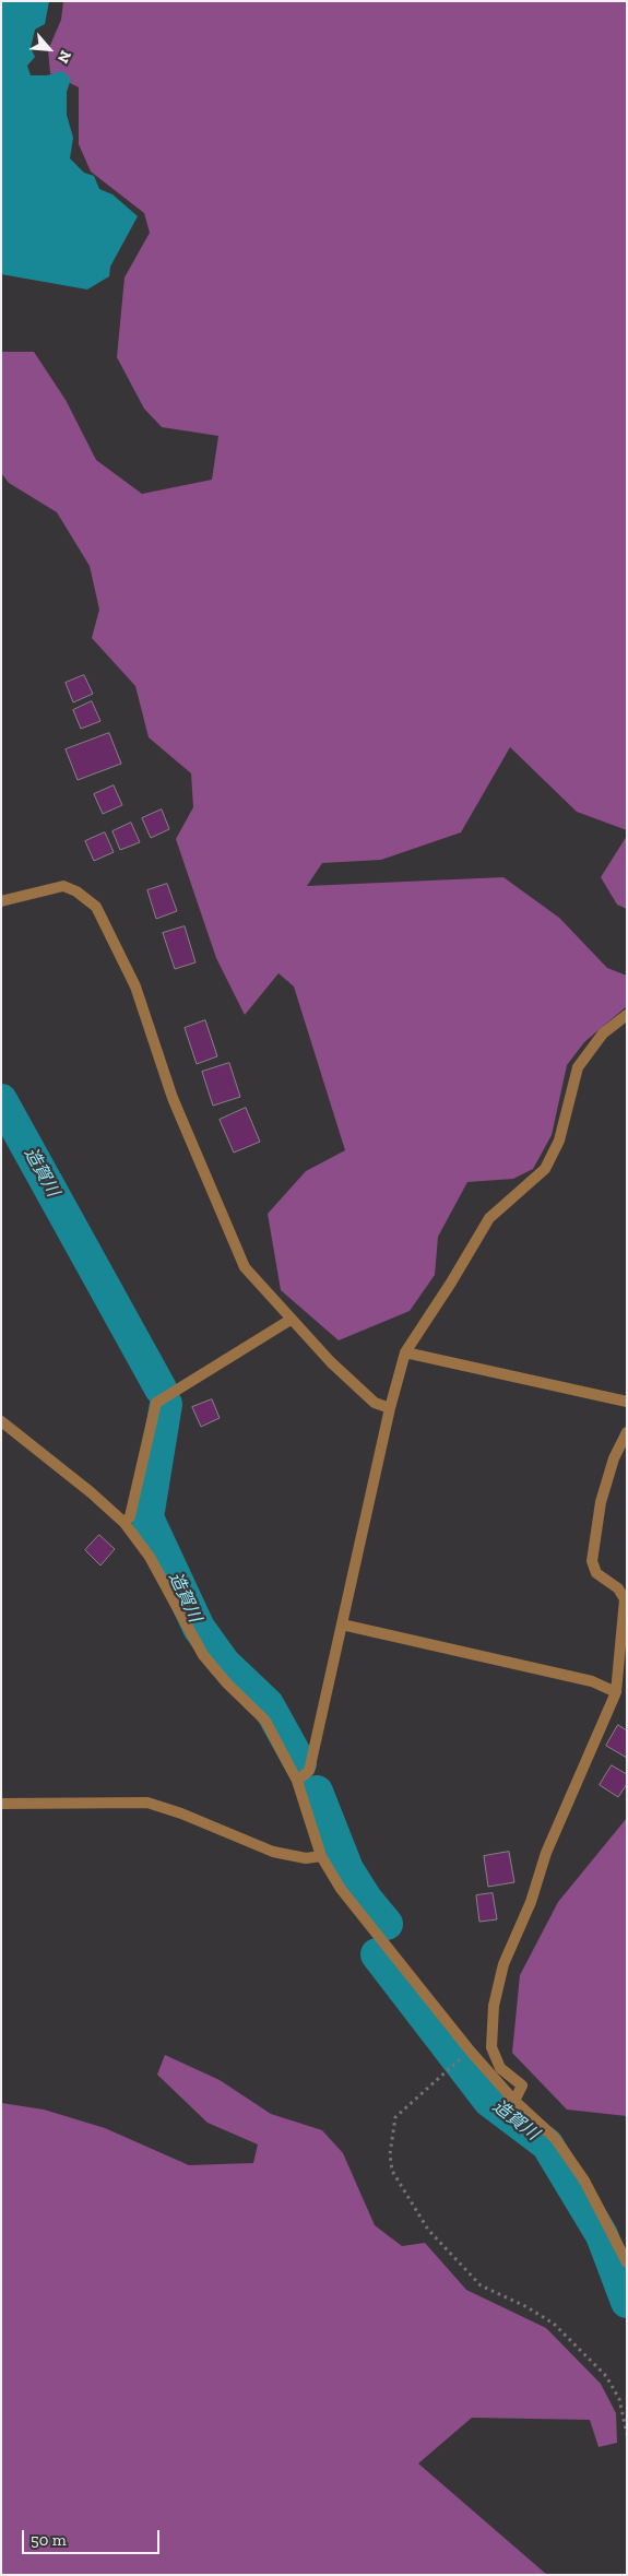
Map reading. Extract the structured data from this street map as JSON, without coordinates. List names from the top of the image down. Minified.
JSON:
{"water":["造賀川"],"scale_bar":"50 m","north":"bottom right"}
